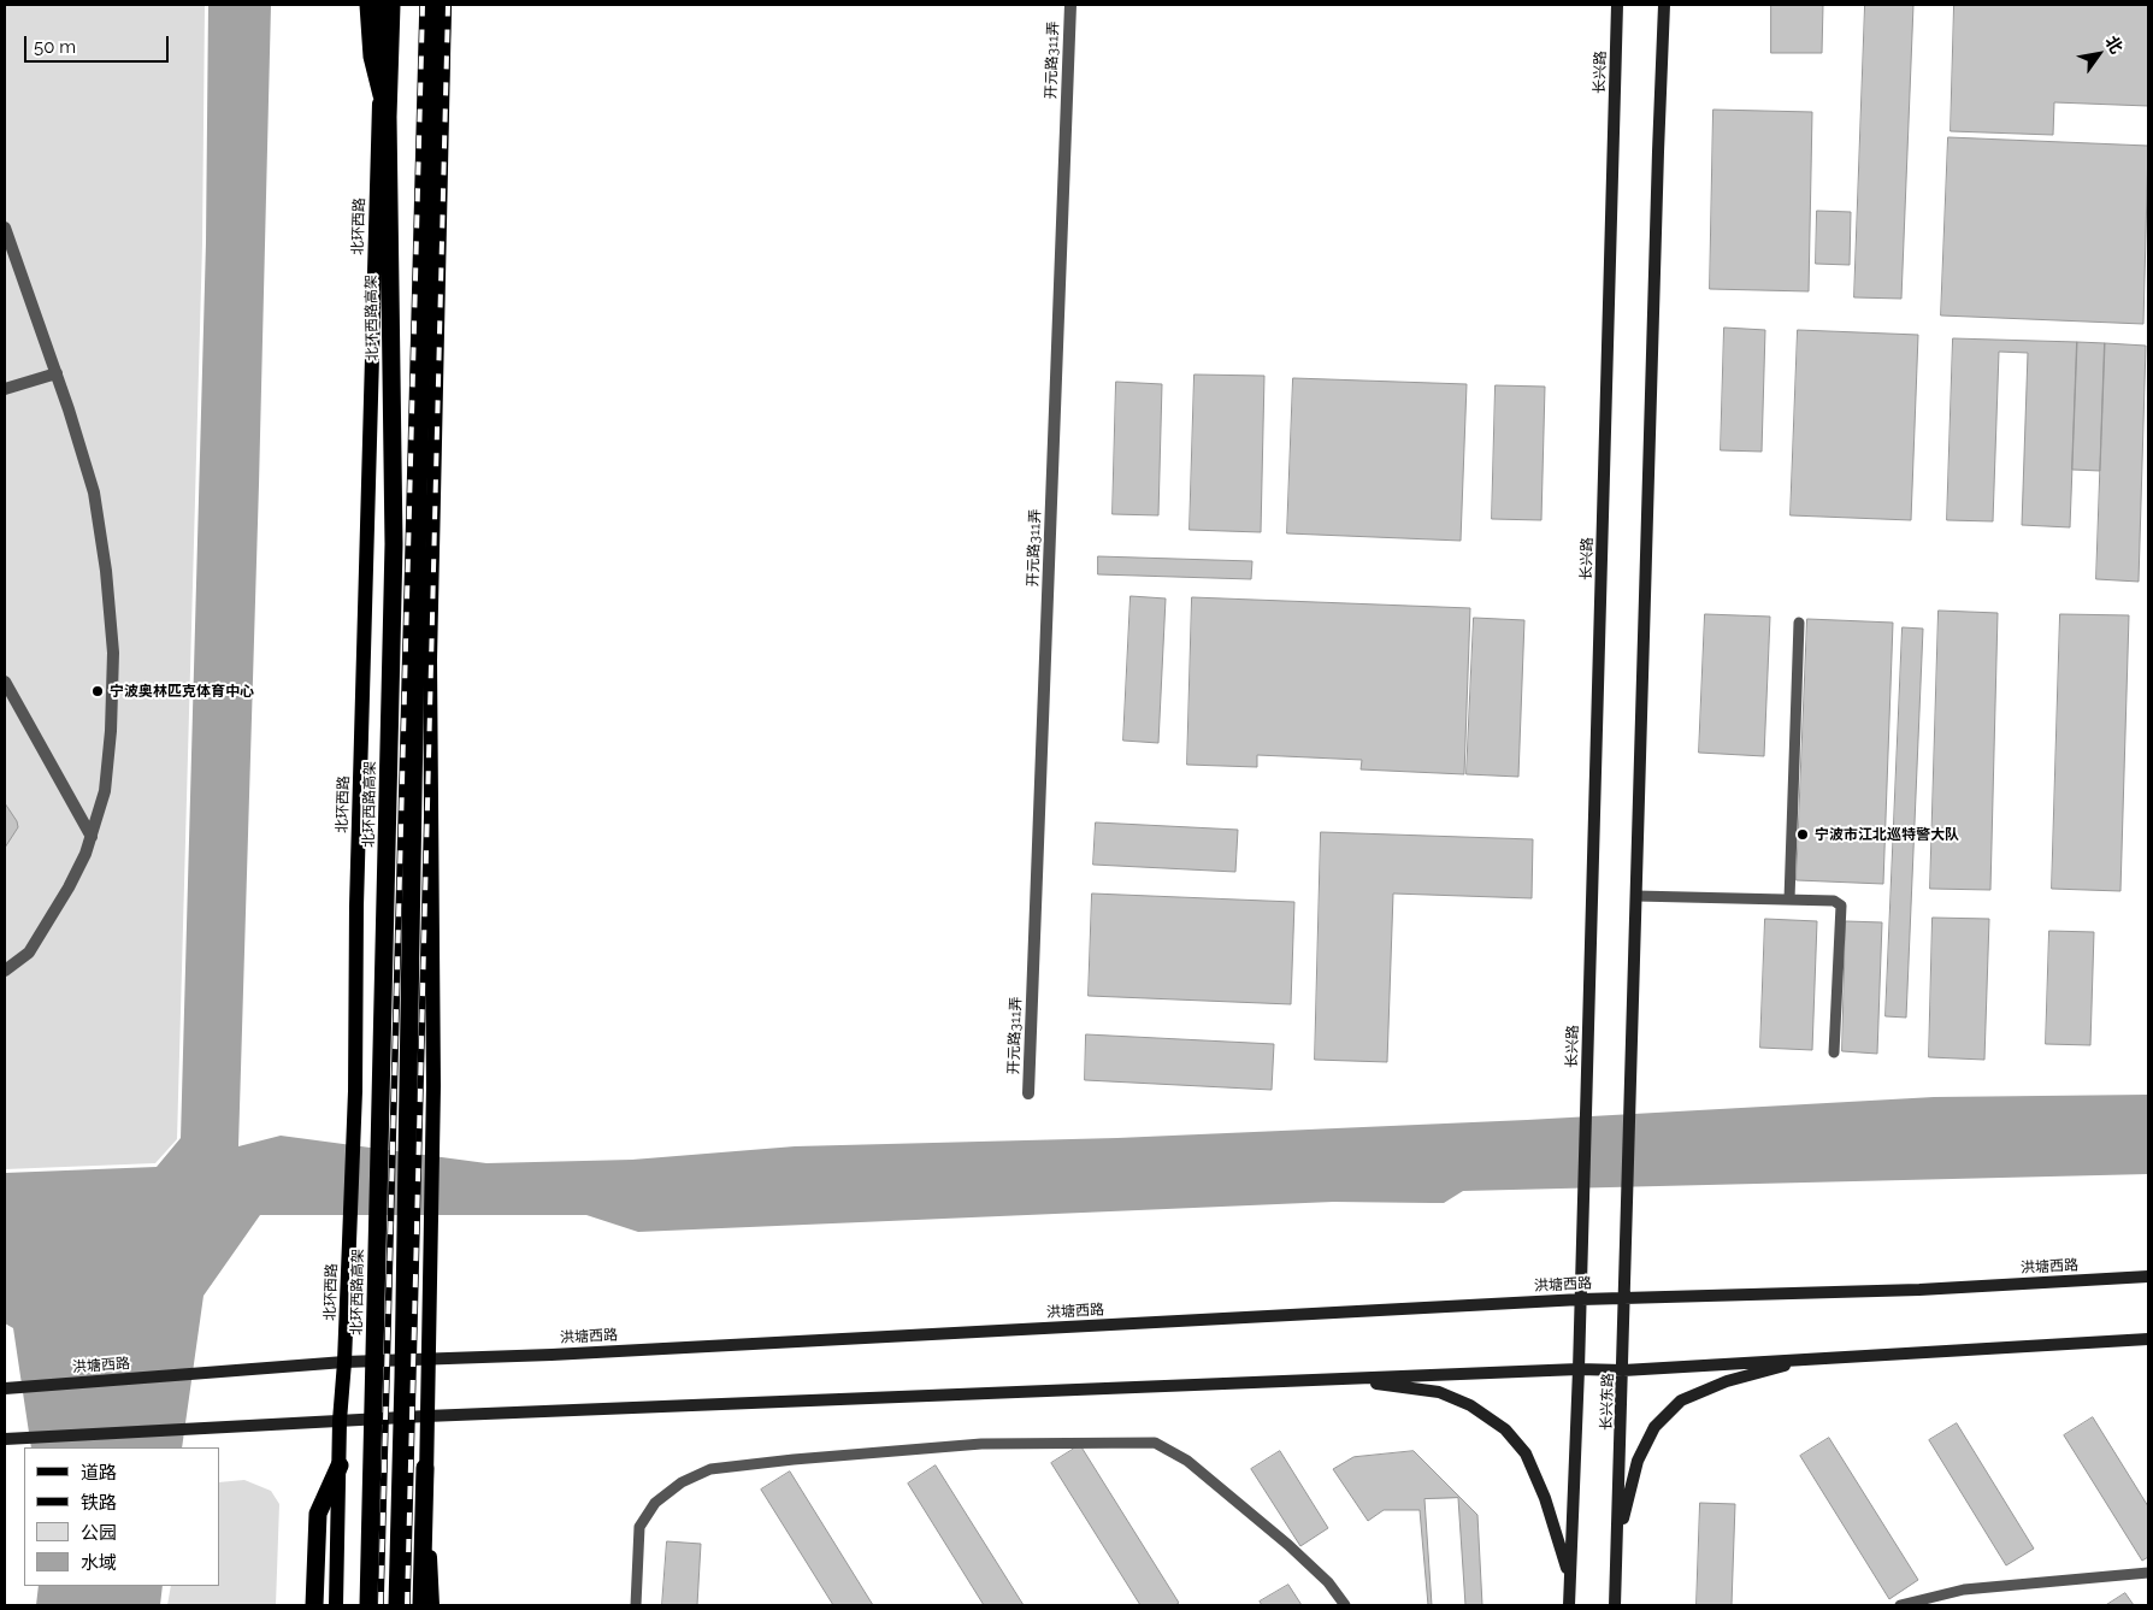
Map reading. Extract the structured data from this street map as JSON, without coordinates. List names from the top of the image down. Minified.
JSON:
{"streets":{"highway":["北环西路高架"],"main road":["长兴路","北环西路","洪塘西路","长兴东路"],"street":["开元路311弄"]},"crossings":[["长兴路","长兴东路"],["北环西路","洪塘西路"],["洪塘西路","长兴东路"]],"places":["宁波奥林匹克体育中心","宁波市江北巡特警大队"],"legend":["道路","铁路","公园","水域"],"scale_bar":"50 m","north":"top right"}
